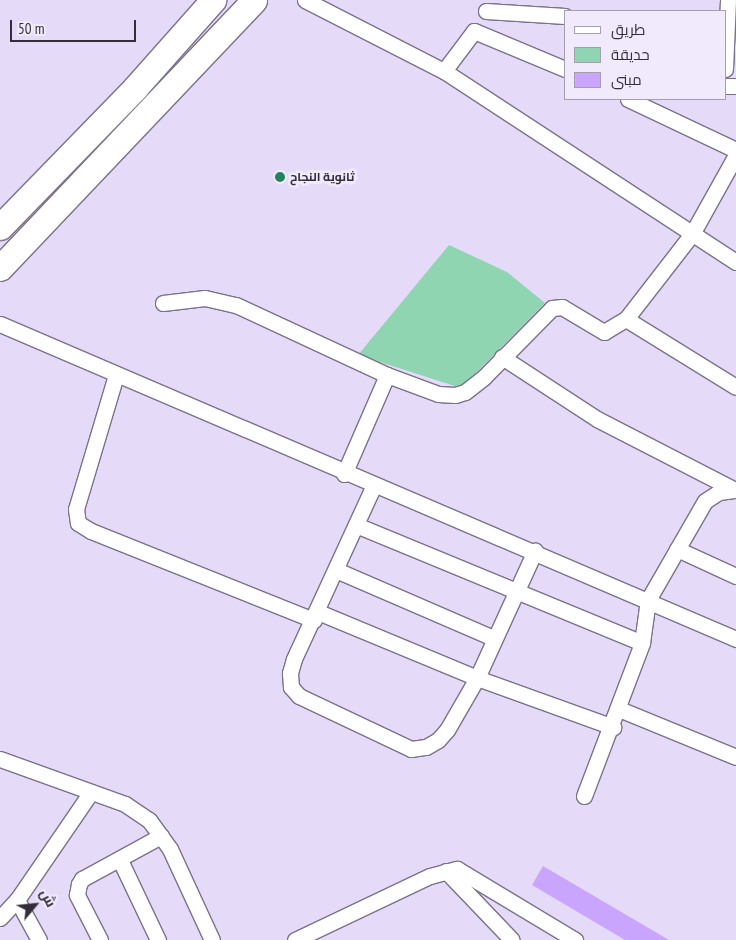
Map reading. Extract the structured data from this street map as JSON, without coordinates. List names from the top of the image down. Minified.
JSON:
{"places":["ثانوية النجاح"],"legend":["طريق","حديقة","مبنى"],"scale_bar":"50 m","north":"top right"}
